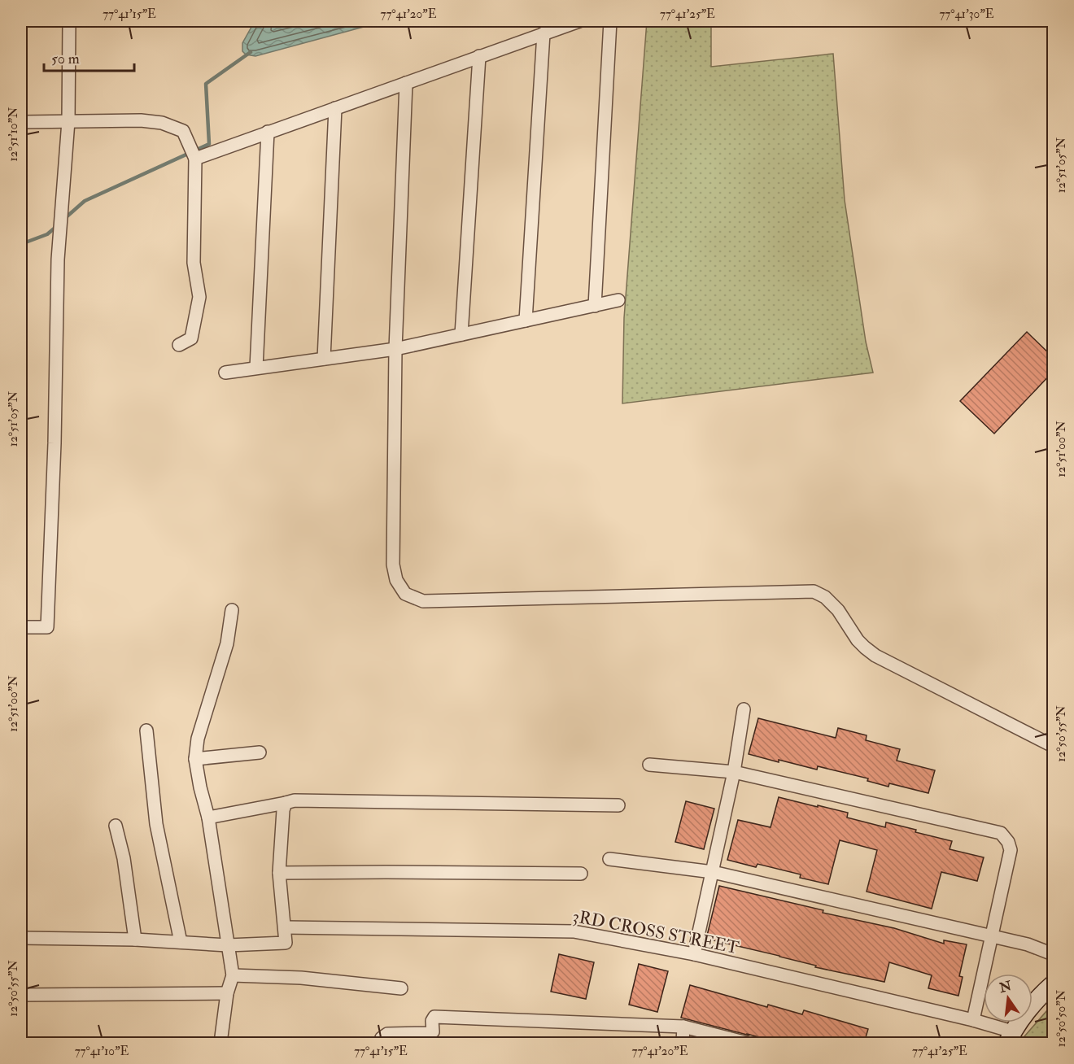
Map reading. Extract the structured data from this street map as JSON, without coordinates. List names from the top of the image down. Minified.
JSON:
{"streets":{"street":["3RD CROSS STREET"]},"scale_bar":"50 m","north":"top","coordinates":["77°41'15\"E","77°41'20\"E","77°41'25\"E","77°41'30\"E","12°51'10\"N","12°51'05\"N","12°51'00\"N","12°50'55\"N","12°50'50\"N","77°41'10\"E"]}
